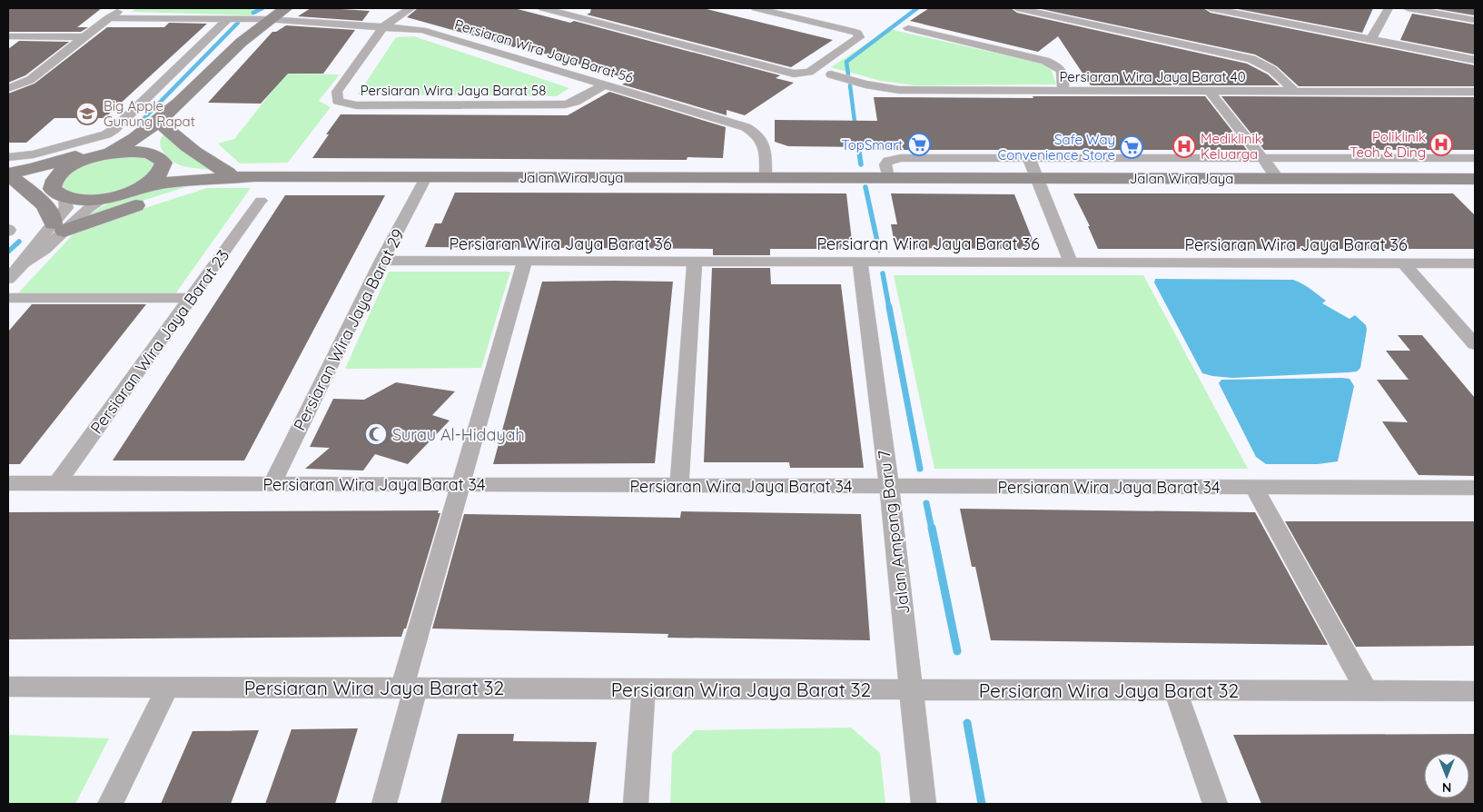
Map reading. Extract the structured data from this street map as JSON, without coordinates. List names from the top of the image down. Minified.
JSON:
{"streets":{"street":["Persiaran Wira Jaya Barat 56","Persiaran Wira Jaya Barat 40","Persiaran Wira Jaya Barat 58","Jalan Wira Jaya","Persiaran Wira Jaya Barat 36","Persiaran Wira Jaya Barat 29","Persiaran Wira Jaya Barat 23","Persiaran Wira Jaya Barat 34","Jalan Ampang Baru 7","Persiaran Wira Jaya Barat 32"]},"crossings":[["Persiaran Wira Jaya Barat 56","Persiaran Wira Jaya Barat 58"],["Persiaran Wira Jaya Barat 56","Jalan Wira Jaya"],["Jalan Wira Jaya","Persiaran Wira Jaya Barat 29"],["Persiaran Wira Jaya Barat 36","Persiaran Wira Jaya Barat 29"],["Persiaran Wira Jaya Barat 36","Jalan Ampang Baru 7"],["Persiaran Wira Jaya Barat 29","Persiaran Wira Jaya Barat 34"],["Persiaran Wira Jaya Barat 23","Persiaran Wira Jaya Barat 34"],["Persiaran Wira Jaya Barat 34","Jalan Ampang Baru 7"],["Jalan Ampang Baru 7","Persiaran Wira Jaya Barat 32"]],"places":{"school or university":["Big Apple Gunung Rapat"],"supermarket":["TopSmart","Safe Way Convenience Store"],"hospital":["Poliklinik Teoh & Ding","Mediklinik Keluarga"],"mosque":["Surau Al-Hidayah"]},"north":"bottom"}
